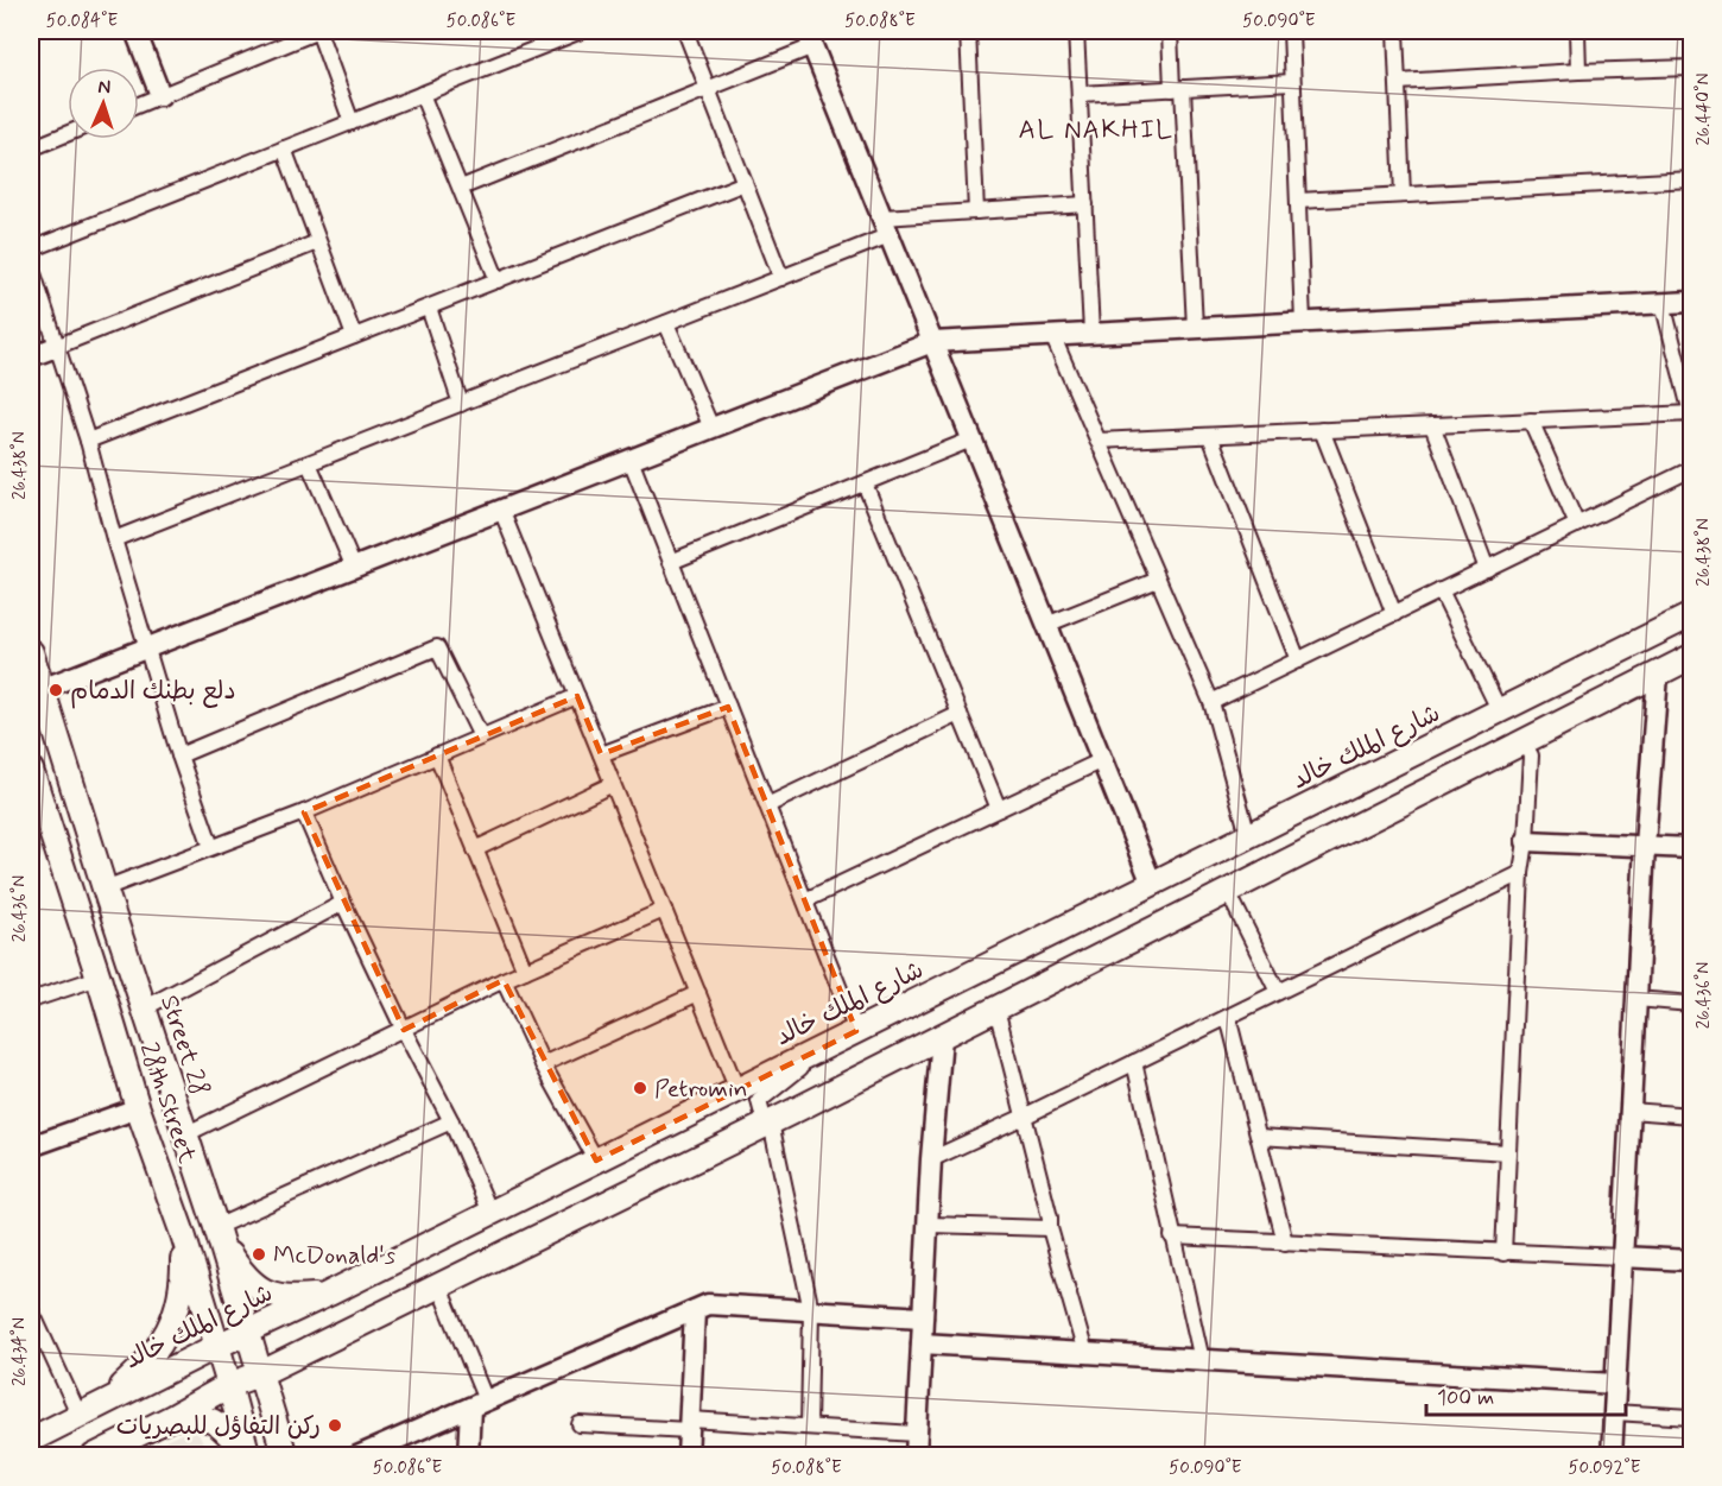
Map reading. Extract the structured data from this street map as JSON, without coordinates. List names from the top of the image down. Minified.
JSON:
{"streets":{"main road":["شارع الملك خالد","Street 28","28th Street"]},"crossings":[["شارع الملك خالد","Street 28"],["شارع الملك خالد","28th Street"]],"districts":["AL NAKHIL"],"places":["دلع بطنك الدمام","Petromin","McDonald's","ركن التفاؤل للبصريات"],"scale_bar":"100 m","north":"top","coordinates":["50.084°E","50.086°E","50.088°E","50.090°E","26.440°N","26.438°N","26.436°N","26.434°N","50.092°E"]}
